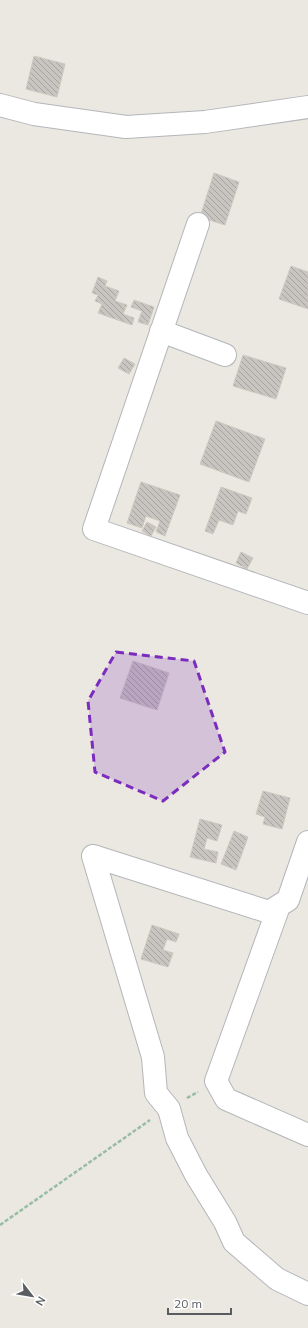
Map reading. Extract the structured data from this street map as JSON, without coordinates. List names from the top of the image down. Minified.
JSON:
{"scale_bar":"20 m","north":"bottom right"}
